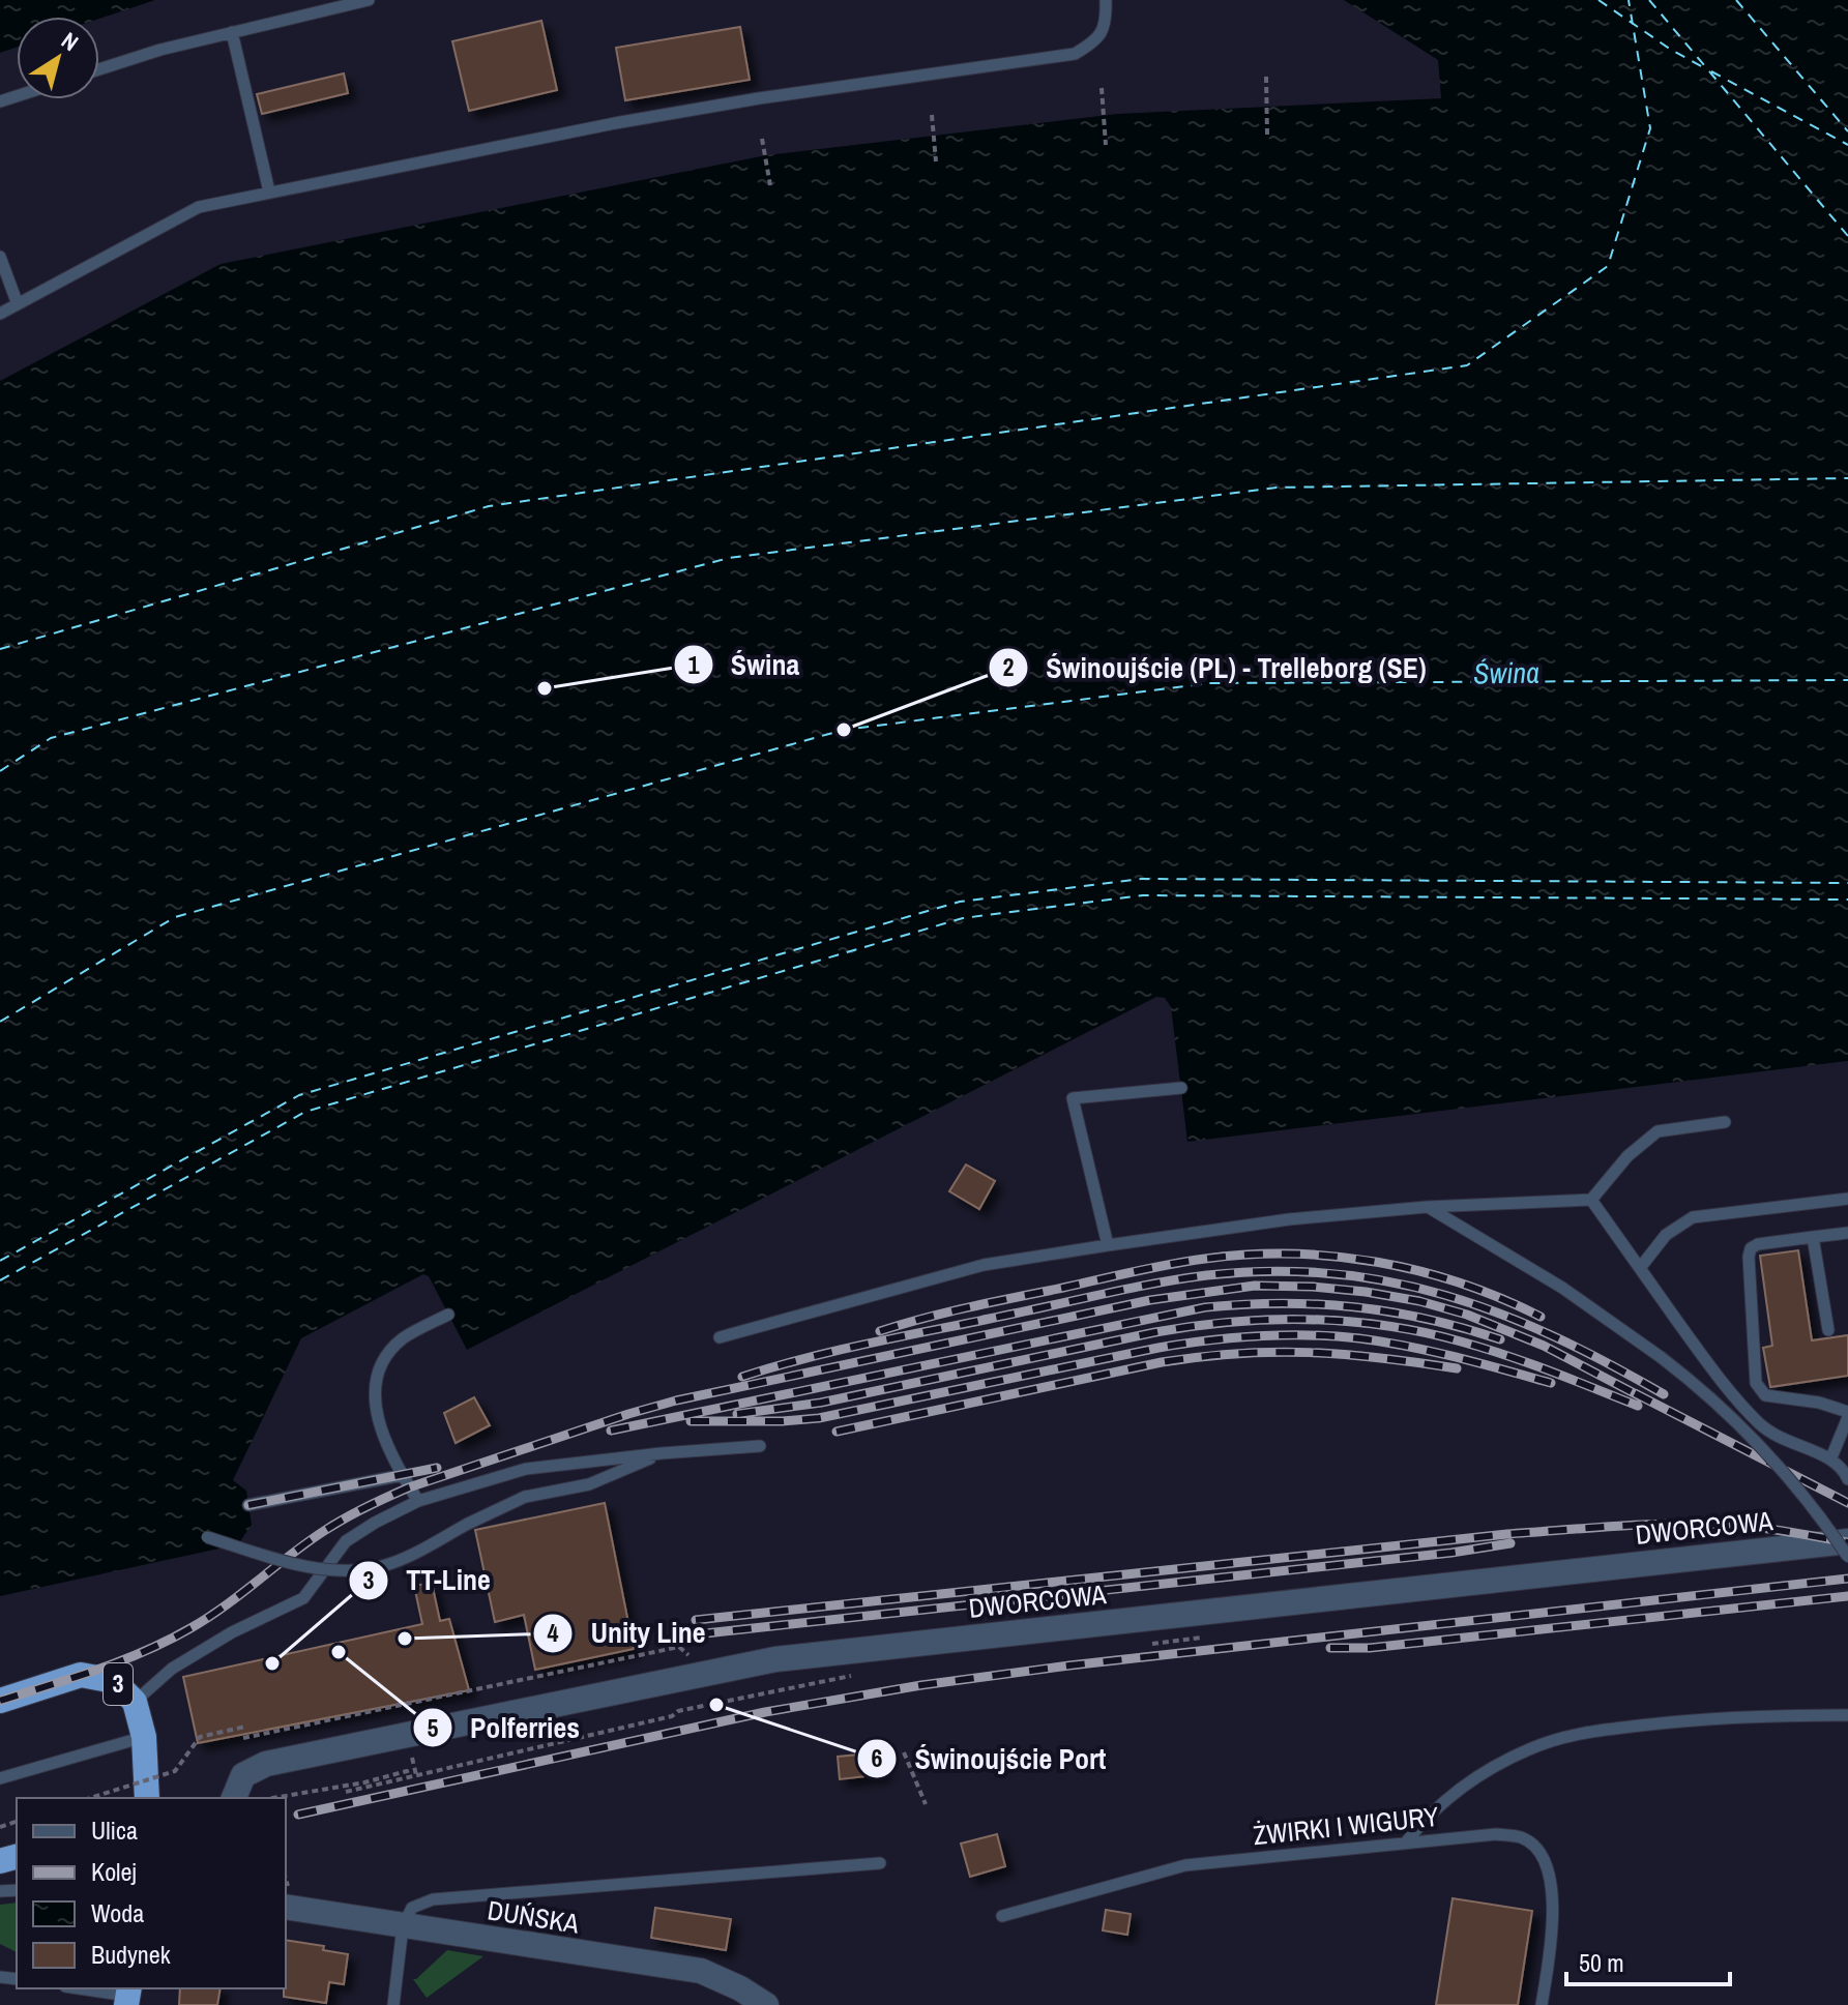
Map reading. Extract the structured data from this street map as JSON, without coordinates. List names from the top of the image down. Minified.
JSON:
{"streets":{"highway":["3"],"street":["DWORCOWA","DUŃSKA"],"lane":["ŻWIRKI I WIGURY"]},"water":["Świna"],"places":["Świna","Świnoujście (PL) - Trelleborg (SE)","Unity Line","Polferries","TT-Line","Świnoujście Port"],"legend":["Ulica","Kolej","Woda","Budynek"],"scale_bar":"50 m","north":"top right"}
